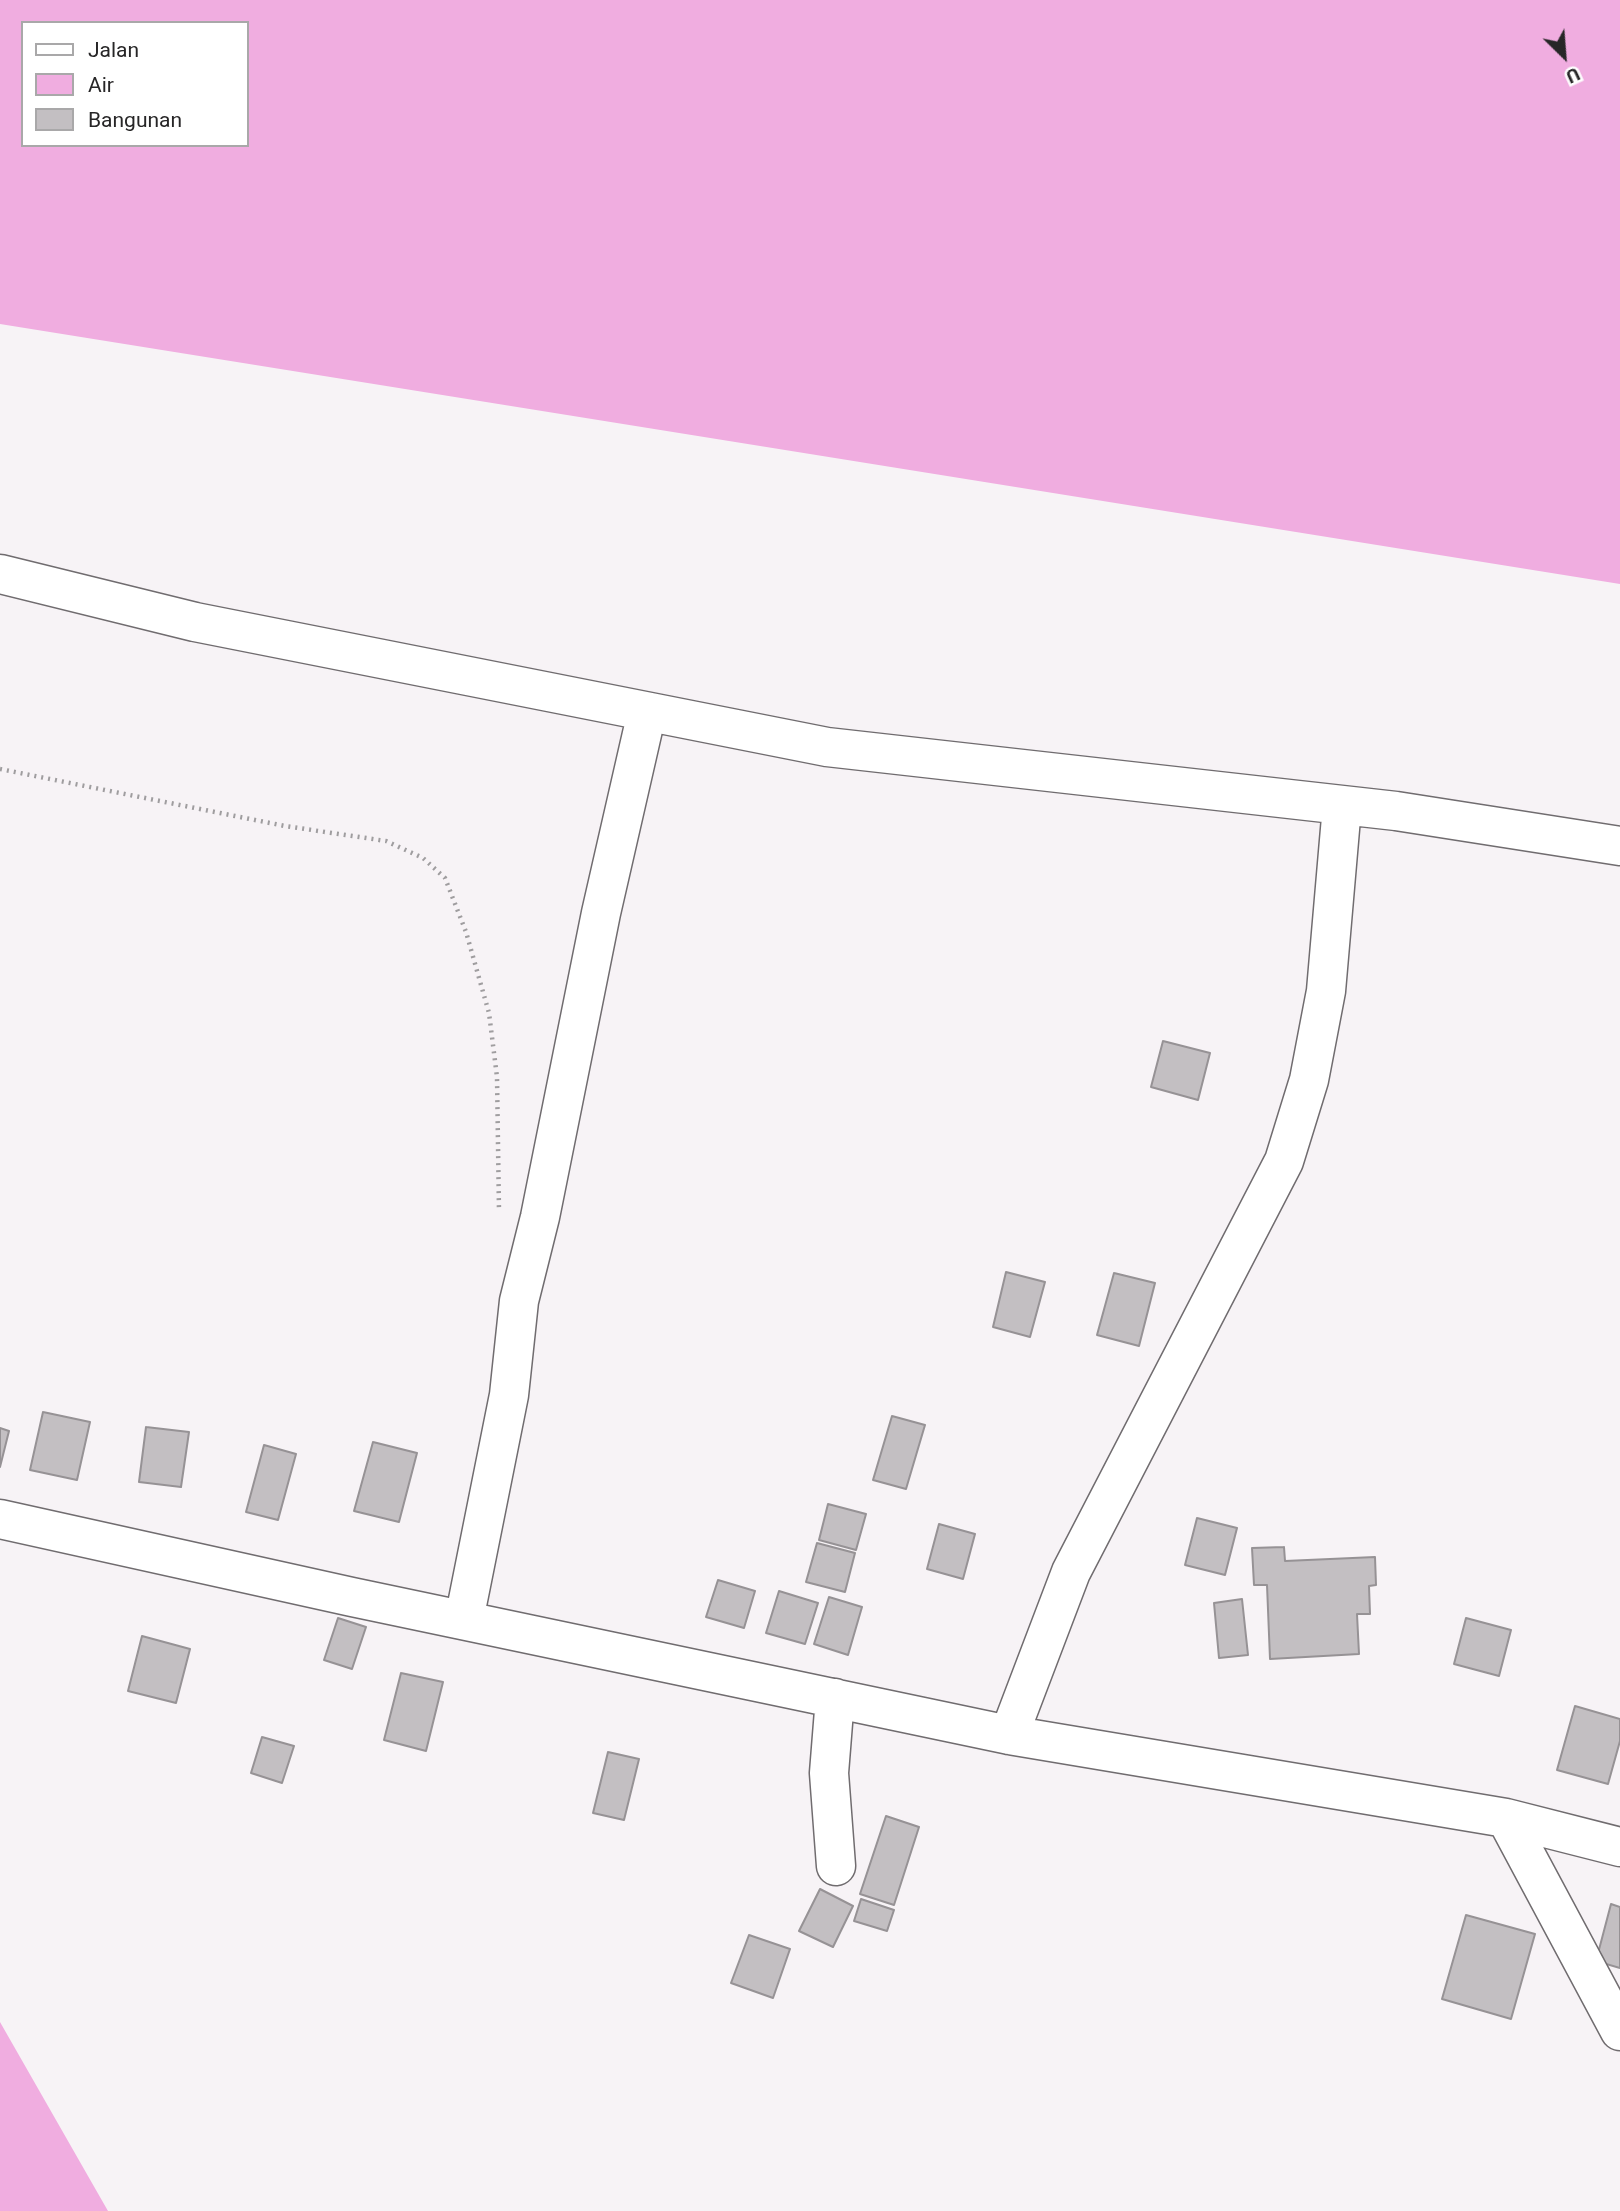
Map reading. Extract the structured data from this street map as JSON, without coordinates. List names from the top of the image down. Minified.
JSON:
{"legend":["Jalan","Air","Bangunan"],"north":"bottom right"}
